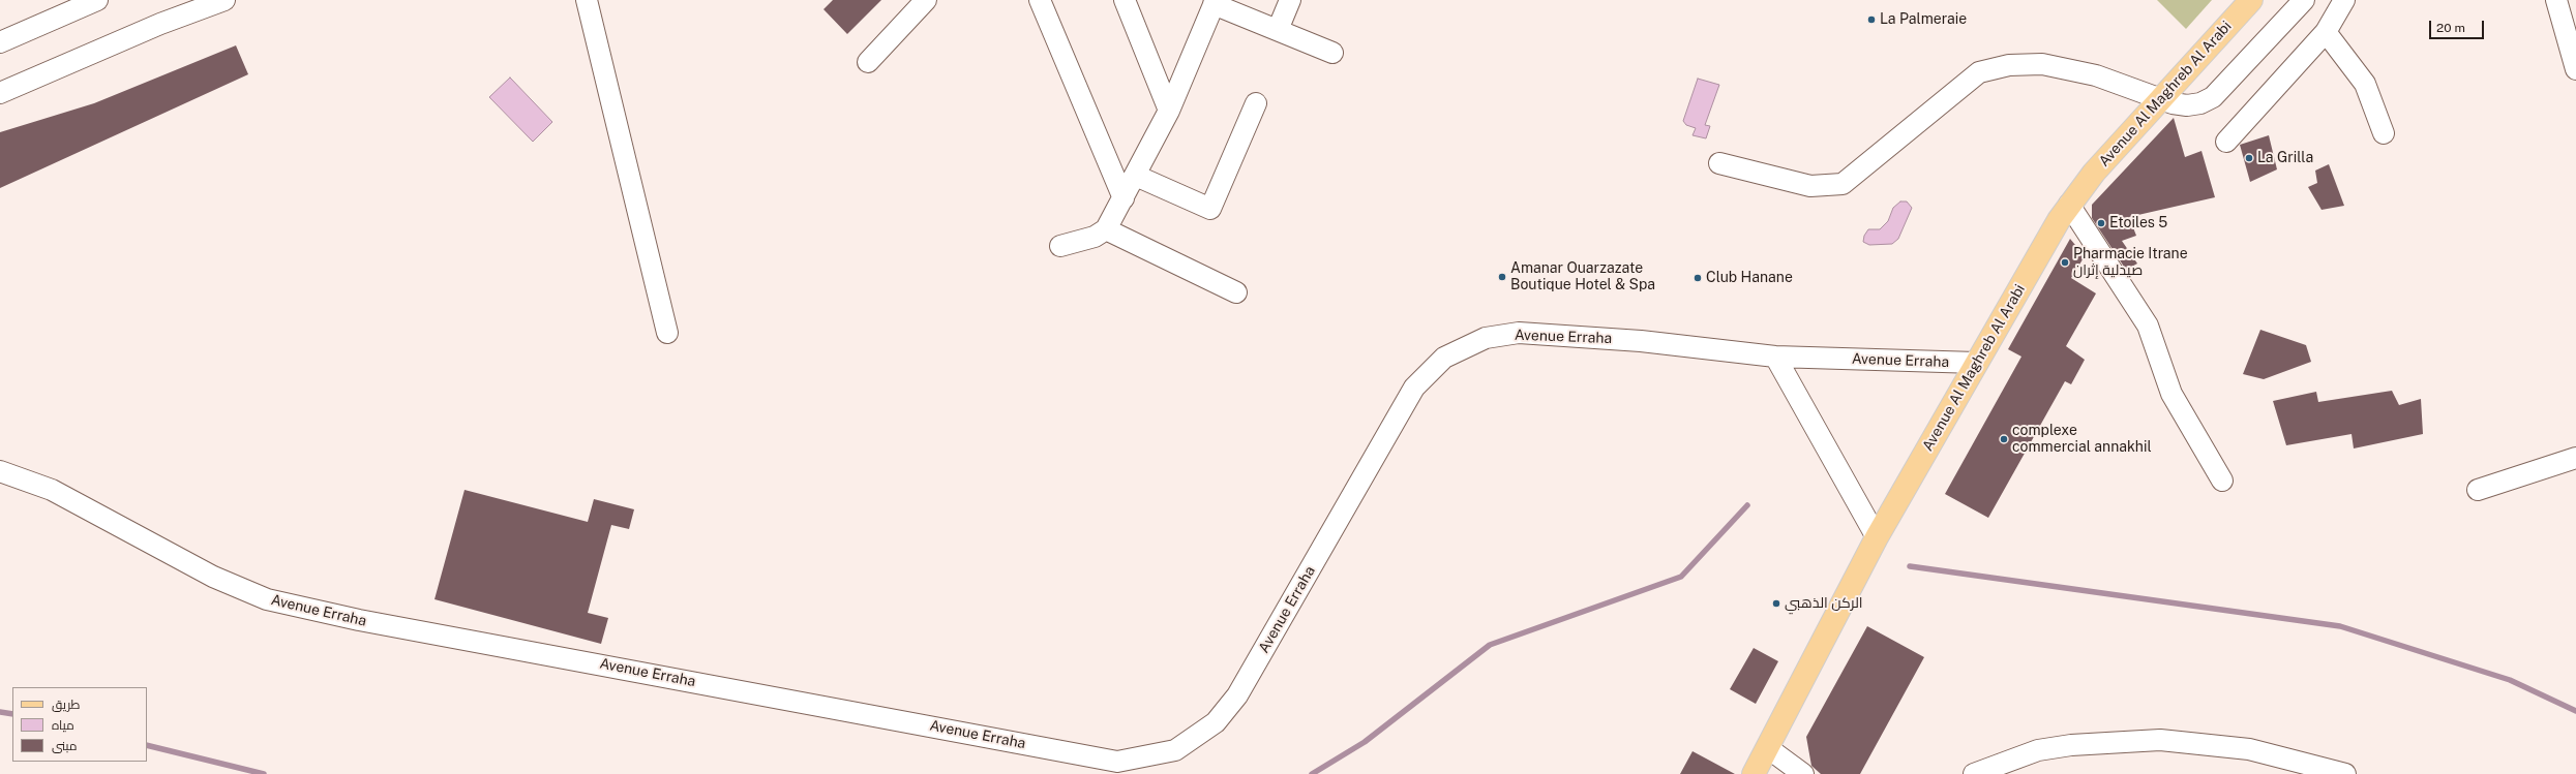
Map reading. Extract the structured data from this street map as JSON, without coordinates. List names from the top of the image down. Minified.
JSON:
{"streets":{"main road":["Avenue Al Maghreb Al Arabi"],"street":["Avenue Erraha"]},"crossings":[["Avenue Al Maghreb Al Arabi","Avenue Erraha"]],"places":["La Palmeraie","La Grilla","Etoiles 5","Pharmacie Itrane صيدلية إثران","Amanar Ouarzazate Boutique Hotel & Spa","Club Hanane","complexe commercial annakhil","الركن الذهبي"],"legend":["طريق","مياه","مبنى"],"scale_bar":"20 m"}
